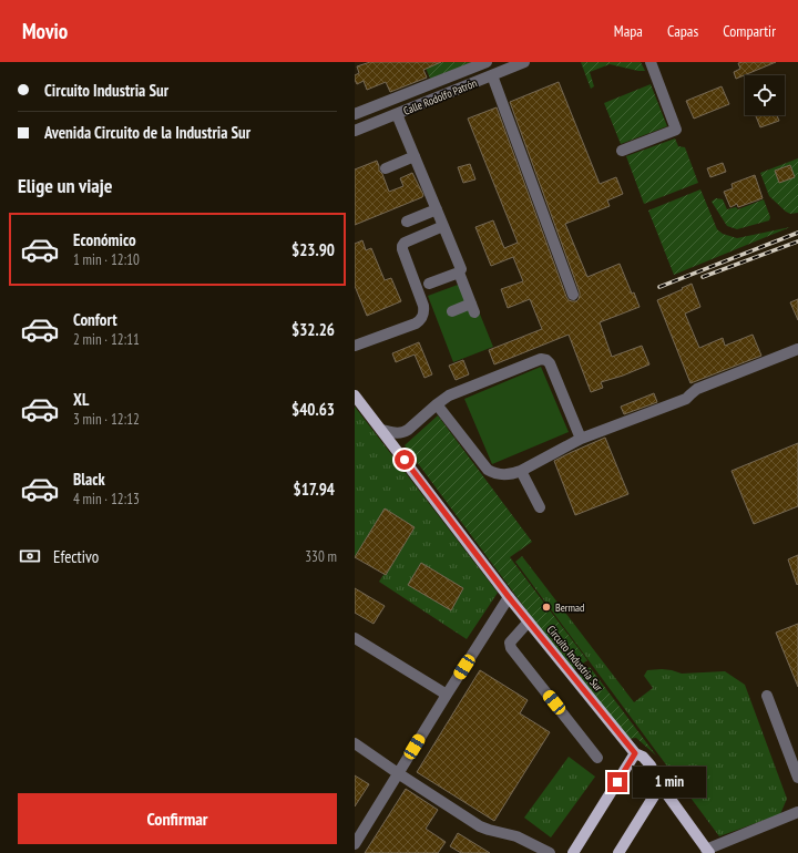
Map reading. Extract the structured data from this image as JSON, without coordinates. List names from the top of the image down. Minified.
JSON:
{"streets":{"main road":["Circuito Industria Sur"],"street":["Calle Rodolfo Patrón"]},"places":["Bermad"],"page":{"header":"Movio","nav":["Mapa","Capas","Compartir"],"banner":["Circuito Industria Sur","Avenida Circuito de la Industria Sur"],"heading":"Elige un viaje","list":[{"name":"Económico","note":"1 min · 12:10","value":"$23.90"},{"name":"Confort","note":"2 min · 12:11","value":"$32.26"},{"name":"XL","note":"3 min · 12:12","value":"$40.63"},{"name":"Black","note":"4 min · 12:13","value":"$17.94"}],"pay":["Efectivo","330 m"],"bubble":"1 min","buttons":"Confirmar"}}
